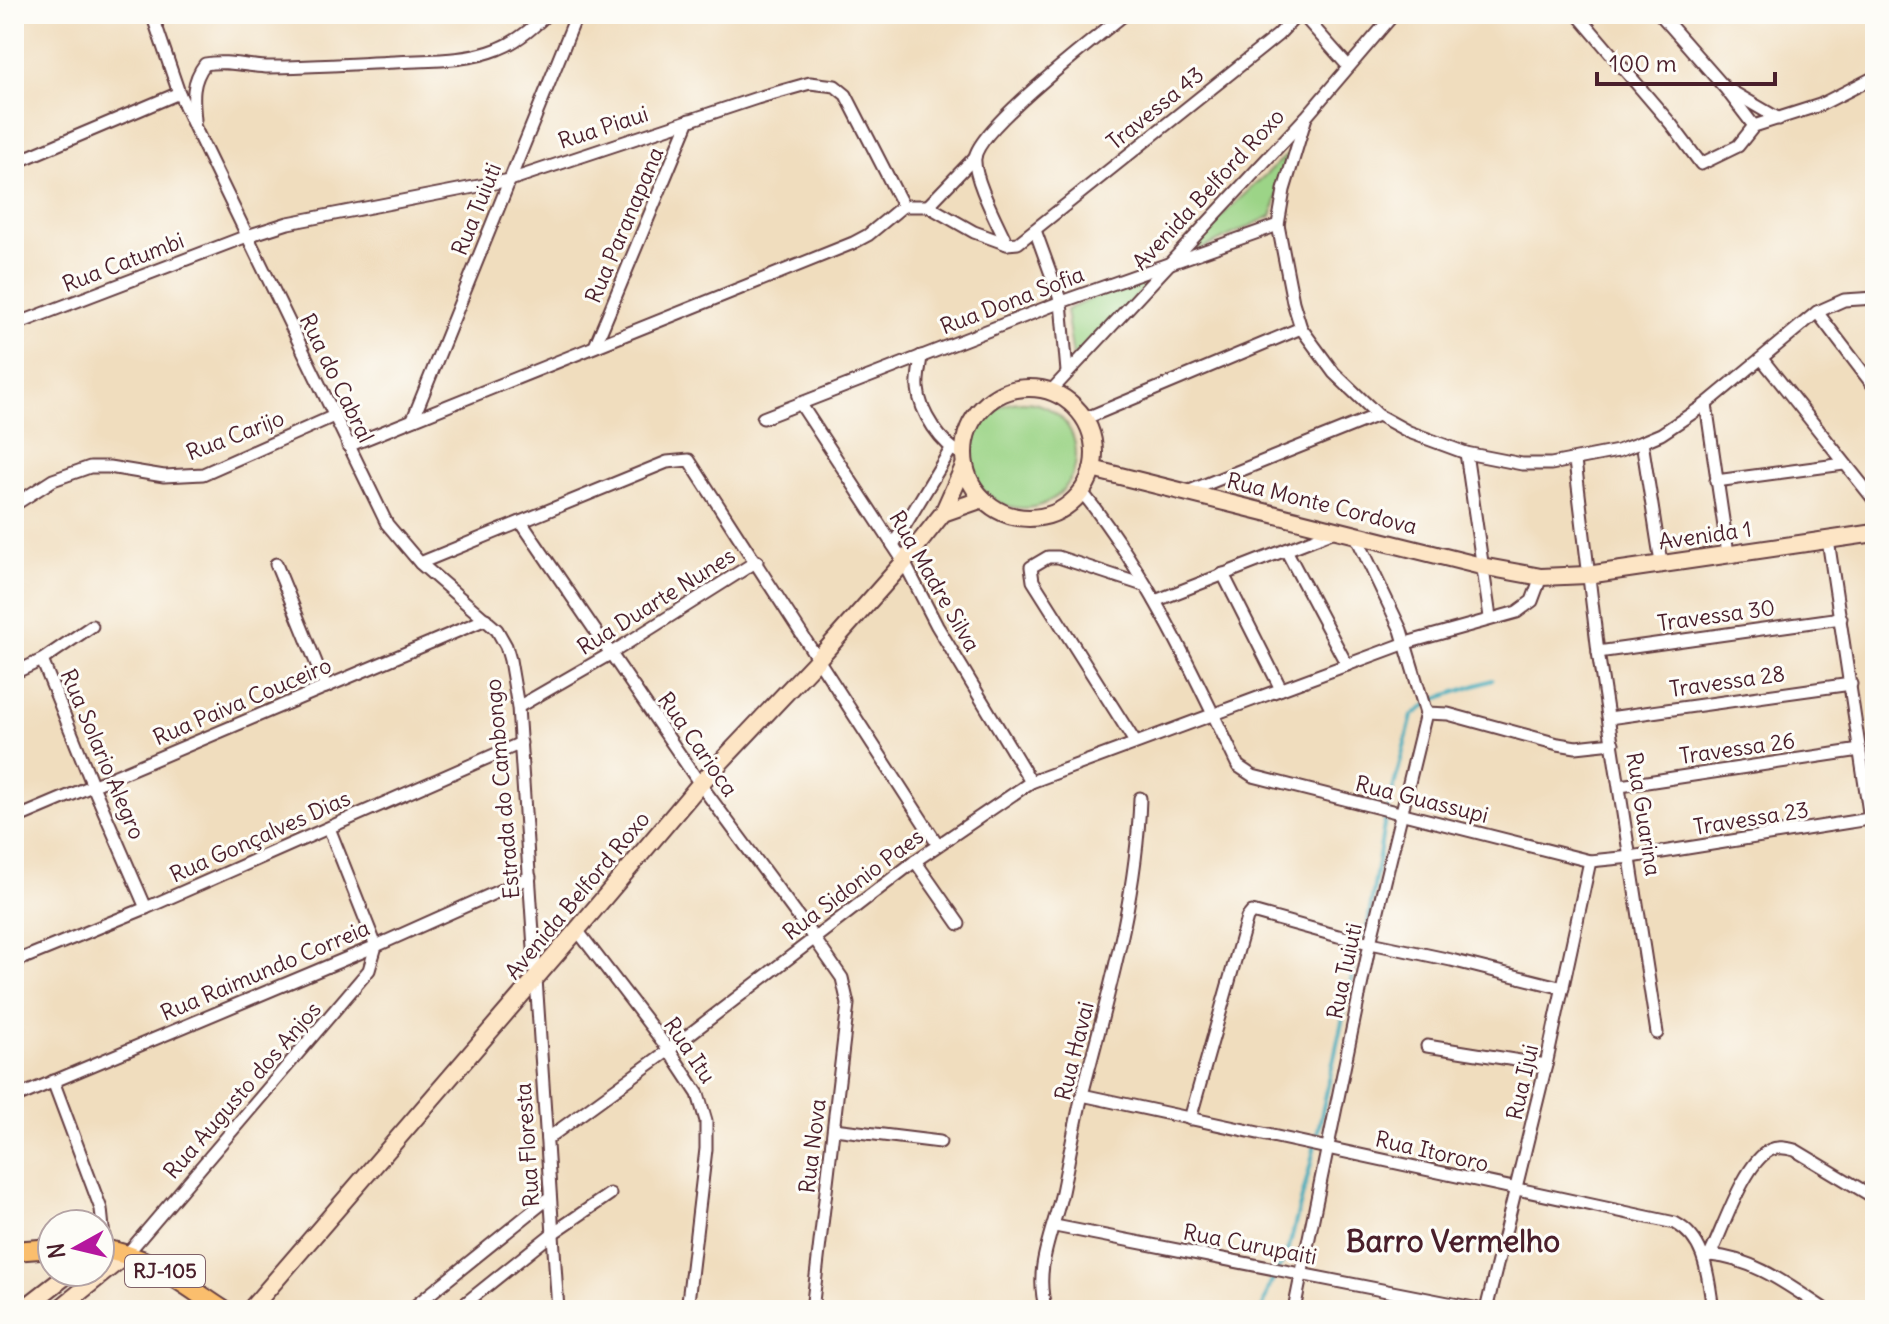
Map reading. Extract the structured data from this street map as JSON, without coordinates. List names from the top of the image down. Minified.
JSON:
{"streets":{"main road":["RJ-105"],"street":["Travessa 43","Rua Piaui","Avenida Belford Roxo","Rua Tuiuti","Rua Paranapana","Rua Catumbi","Rua Dona Sofia","Rua do Cabral","Rua Carijo","Rua Monte Cordova","Avenida 1","Rua Madre Silva","Rua Duarte Nunes","Travessa 30","Travessa 28","Rua Paiva Couceiro","Rua Carioca","Travessa 26","Rua Solario Alegro","Estrada do Cambongo","Rua Guassupi","Rua Guarina","Travessa 23","Rua Gonçalves Dias","Rua Sidonio Paes","Rua Raimundo Correia","Rua Itu","Rua Havai","Rua Ijui","Rua Augusto dos Anjos","Rua Floresta","Rua Nova","Rua Itororo","Rua Curupaiti"]},"crossings":[["Rua Piaui","Rua Tuiuti"],["Rua Piaui","Rua Paranapana"],["Rua Piaui","Rua Catumbi"],["Rua Piaui","Rua do Cabral"],["Avenida Belford Roxo","Rua Dona Sofia"],["Avenida Belford Roxo","Rua Monte Cordova"],["Avenida Belford Roxo","Rua Madre Silva"],["Avenida Belford Roxo","Rua Duarte Nunes"],["Avenida Belford Roxo","Rua Carioca"],["Avenida Belford Roxo","Estrada do Cambongo"],["Avenida Belford Roxo","Rua Itu"],["Avenida Belford Roxo","Rua Floresta"],["Rua Tuiuti","Rua Guassupi"],["Rua Tuiuti","Rua Guarina"],["Rua Tuiuti","Rua Itororo"],["Rua Tuiuti","Rua Curupaiti"],["Rua Catumbi","Rua do Cabral"],["Rua Dona Sofia","Rua Madre Silva"],["Rua do Cabral","Rua Carijo"],["Rua do Cabral","Rua Paiva Couceiro"],["Rua do Cabral","Estrada do Cambongo"],["Rua Monte Cordova","Avenida 1"],["Rua Monte Cordova","Rua Sidonio Paes"],["Avenida 1","Rua Sidonio Paes"],["Rua Madre Silva","Rua Sidonio Paes"],["Rua Duarte Nunes","Rua Carioca"],["Rua Duarte Nunes","Estrada do Cambongo"],["Rua Duarte Nunes","Rua Sidonio Paes"],["Rua Paiva Couceiro","Rua Solario Alegro"],["Rua Carioca","Rua Sidonio Paes"],["Rua Carioca","Rua Nova"],["Travessa 26","Rua Guarina"],["Rua Solario Alegro","Rua Gonçalves Dias"],["Estrada do Cambongo","Rua Gonçalves Dias"],["Estrada do Cambongo","Rua Raimundo Correia"],["Estrada do Cambongo","Rua Floresta"],["Rua Guassupi","Travessa 23"],["Rua Guassupi","Rua Sidonio Paes"],["Rua Guassupi","Rua Ijui"],["Rua Guarina","Travessa 23"],["Travessa 23","Rua Ijui"],["Rua Sidonio Paes","Rua Itu"],["Rua Sidonio Paes","Rua Floresta"],["Rua Raimundo Correia","Rua Augusto dos Anjos"],["Rua Havai","Rua Itororo"],["Rua Havai","Rua Curupaiti"],["Rua Ijui","Rua Itororo"],["Rua Ijui","Rua Curupaiti"],["Rua Augusto dos Anjos","RJ-105"]],"districts":["Barro Vermelho"],"scale_bar":"100 m","north":"left"}
